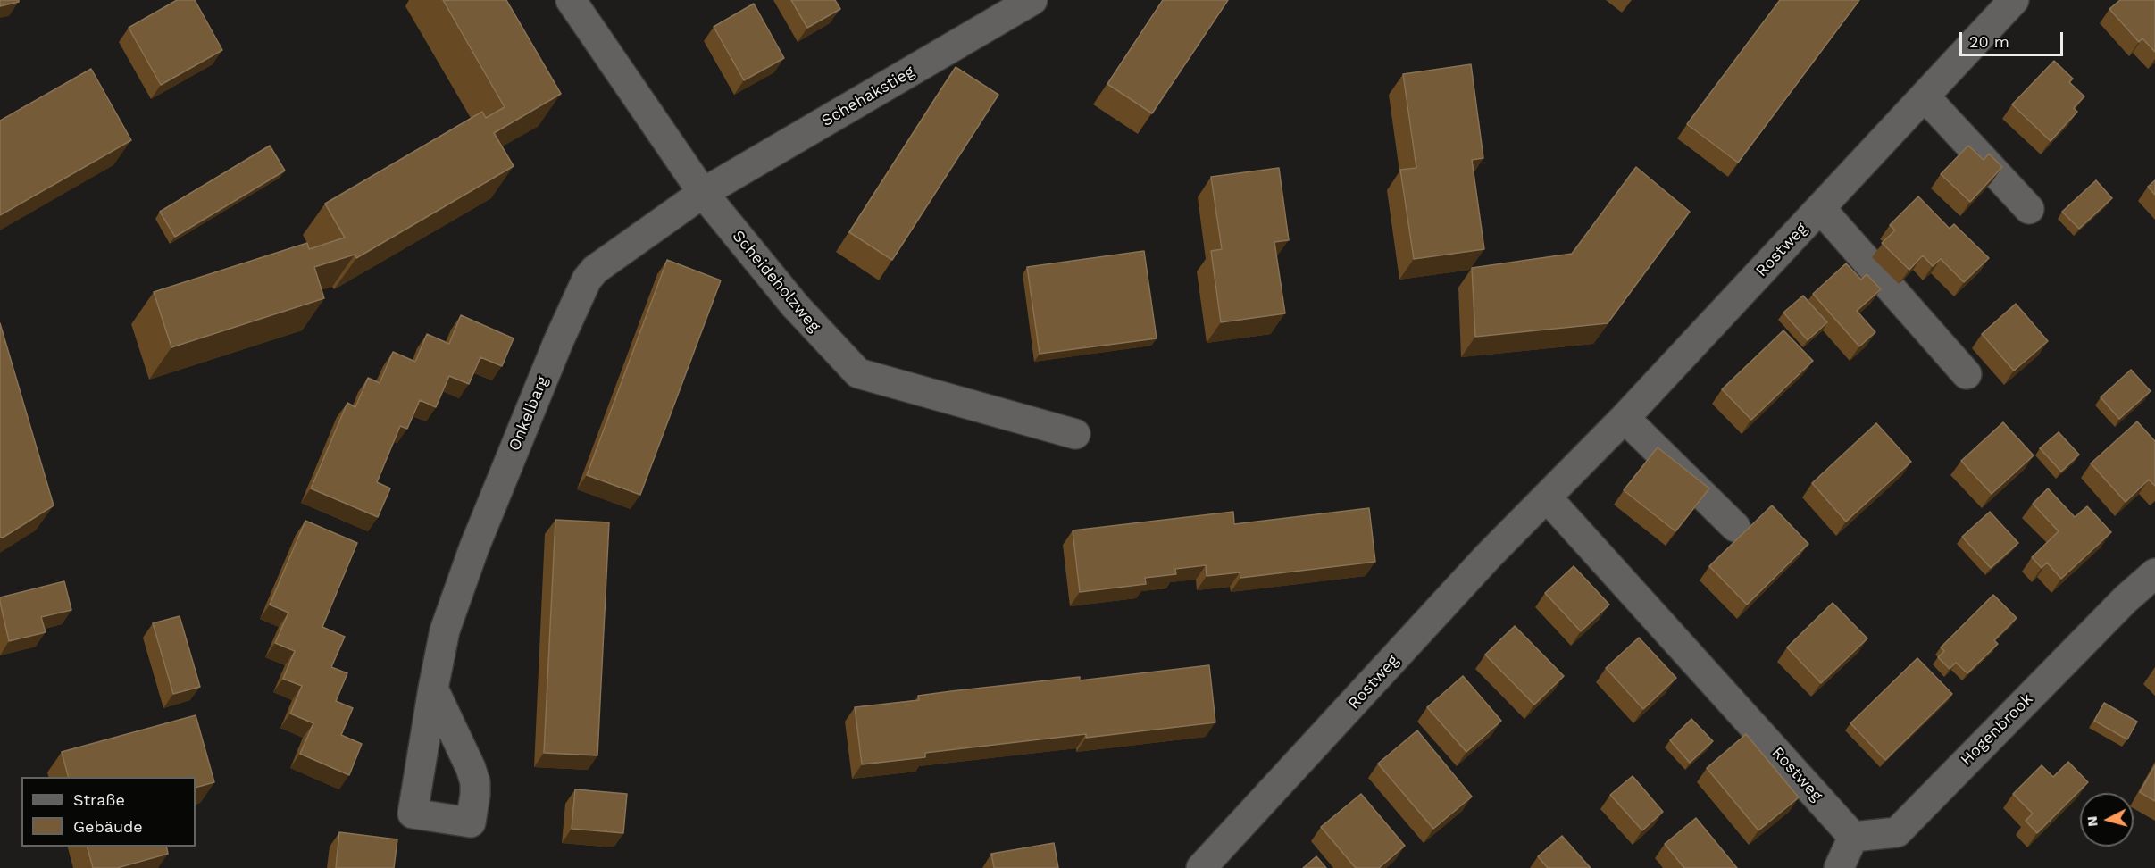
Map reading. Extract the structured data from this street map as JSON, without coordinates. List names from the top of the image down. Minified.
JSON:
{"streets":{"street":["Schehakstieg","Rostweg","Scheideholzweg","Onkelbarg","Hogenbrook"]},"crossings":[["Schehakstieg","Scheideholzweg"],["Schehakstieg","Onkelbarg"],["Rostweg","Hogenbrook"],["Scheideholzweg","Onkelbarg"]],"legend":["Straße","Gebäude"],"scale_bar":"20 m","north":"left"}
